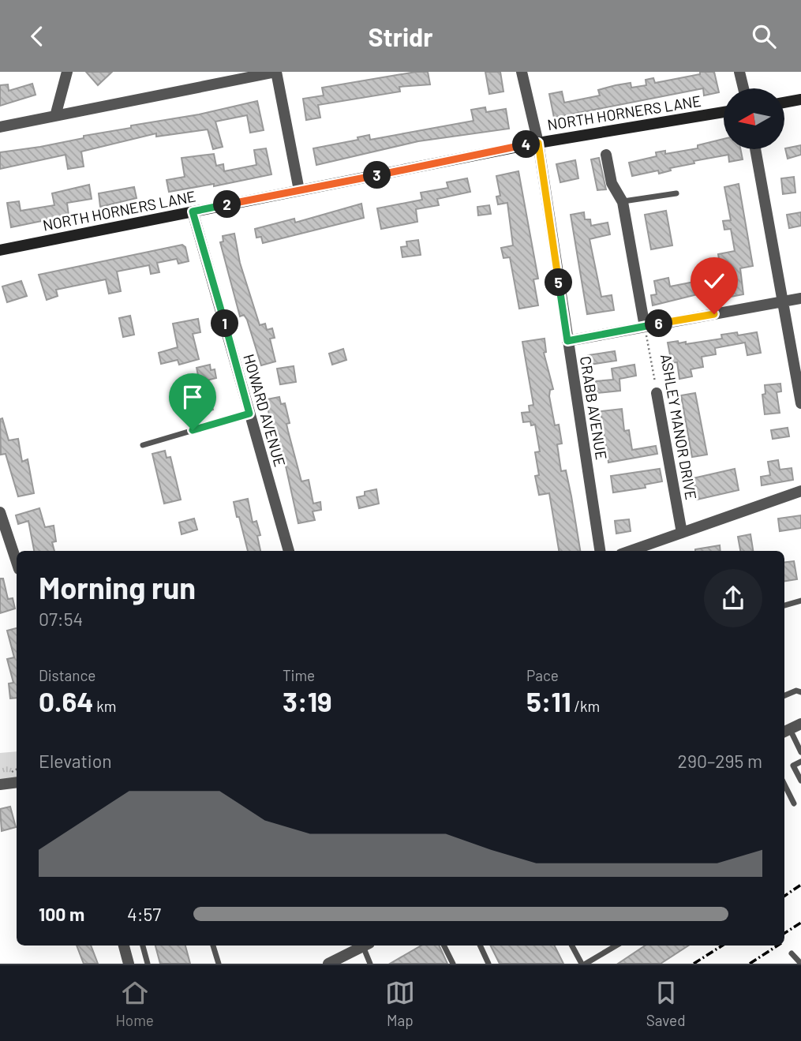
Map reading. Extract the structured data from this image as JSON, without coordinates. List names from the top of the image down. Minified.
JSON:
{"streets":{"street":["NORTH HORNERS LANE","CRABB AVENUE","HOWARD AVENUE","ASHLEY MANOR DRIVE"]},"crossings":[["NORTH HORNERS LANE","CRABB AVENUE"],["NORTH HORNERS LANE","HOWARD AVENUE"]],"north":"left","page":{"header":"Stridr","pins":["4","3","2","5","1","6"],"heading":["Morning run","07:54"],"stats":[["Distance","0.64 km"],["Time","3:19"],["Pace","5:11 /km"]],"chart":["Elevation","290–295 m"],"list":[{"name":"100 m","note":"4:57"}],"tabs":["Home","Map","Saved"]}}
